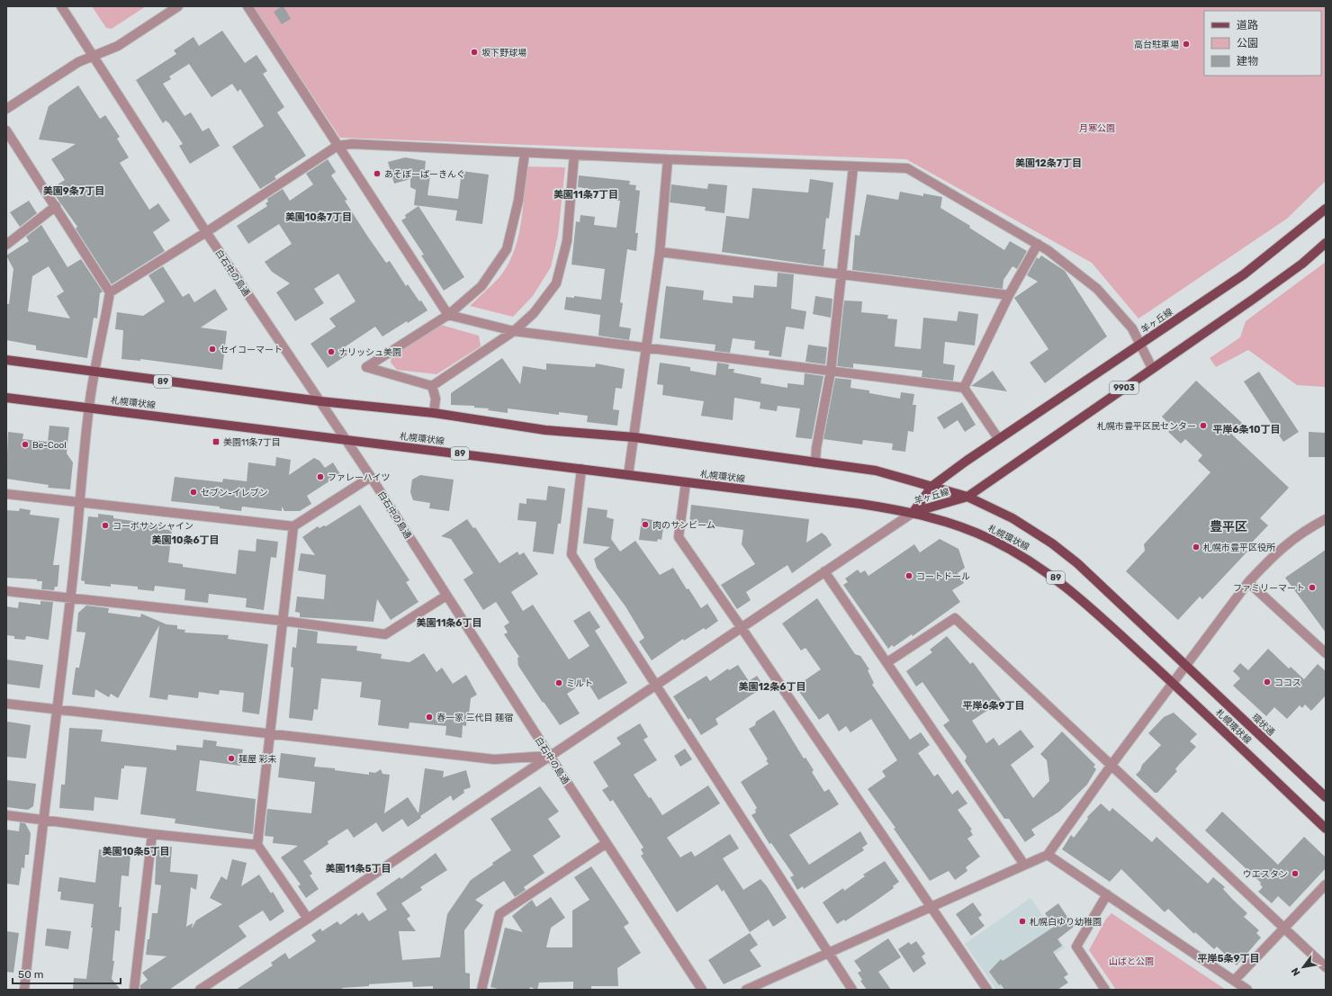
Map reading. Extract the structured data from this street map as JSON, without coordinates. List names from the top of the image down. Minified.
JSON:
{"streets":{"main road":["羊ヶ丘線","89","9903","札幌環状線","環状通"],"street":["白石中の島通"]},"crossings":[["白石中の島通","札幌環状線"],["羊ヶ丘線","札幌環状線"],["札幌環状線","環状通"]],"districts":["美園12条7丁目","美園9条7丁目","美園11条7丁目","美園10条7丁目","平岸6条10丁目","豊平区","美園10条6丁目","美園11条6丁目","美園12条6丁目","平岸6条9丁目","美園10条5丁目","美園11条5丁目","平岸5条9丁目"],"parks":["月寒公園","山ばと公園"],"places":{"other":["高台駐車場","坂下野球場","あそぼーぱーきんぐ","セイコーマート","ナリッシュ美園","札幌市豊平区民センター","Be-Cool","ファレーハイツ","セブン-イレブン","肉のサンビーム","コーポサンシャイン","札幌市豊平区役所","コートドール","ファミリーマート","ココス","ミルト","春一家 三代目 麺宿","麺屋 彩未","ウエスタン","札幌白ゆり幼稚園"],"transit":["美園11条7丁目"]},"legend":["道路","公園","建物"],"scale_bar":"50 m","north":"bottom left"}
